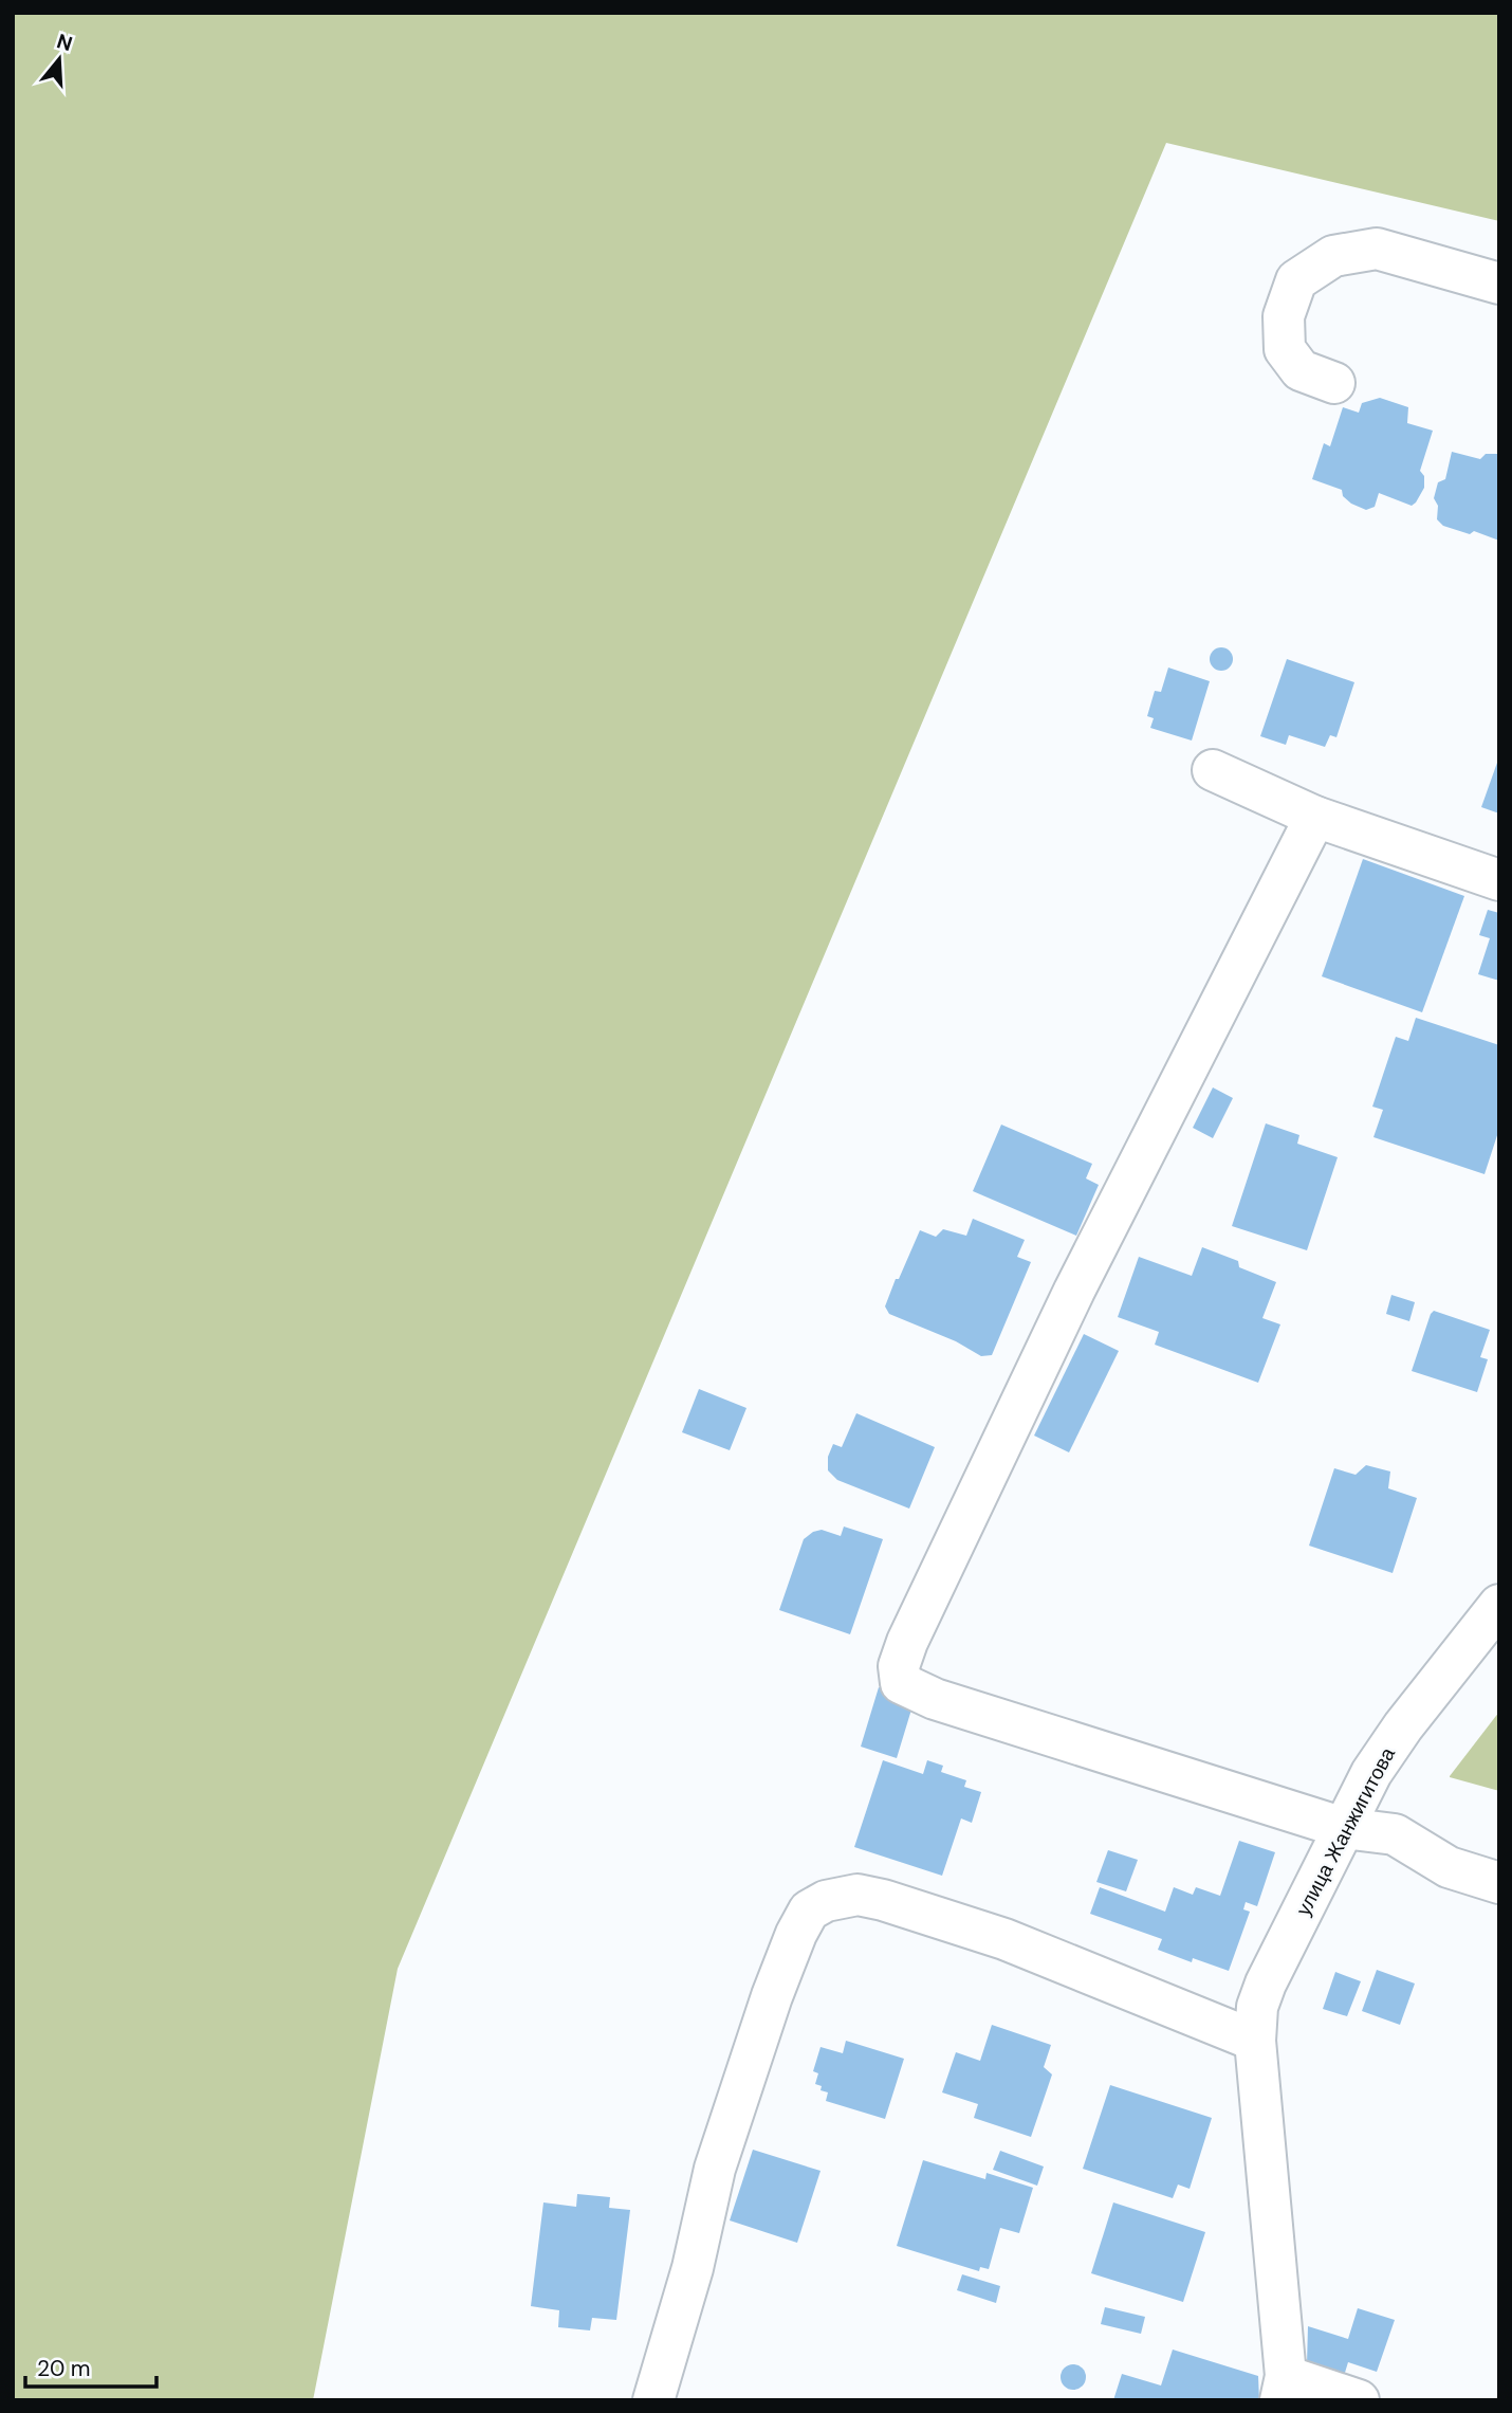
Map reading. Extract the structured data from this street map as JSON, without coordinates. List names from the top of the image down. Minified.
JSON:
{"streets":{"street":["улица Жанжигитова"]},"scale_bar":"20 m","north":"top"}
